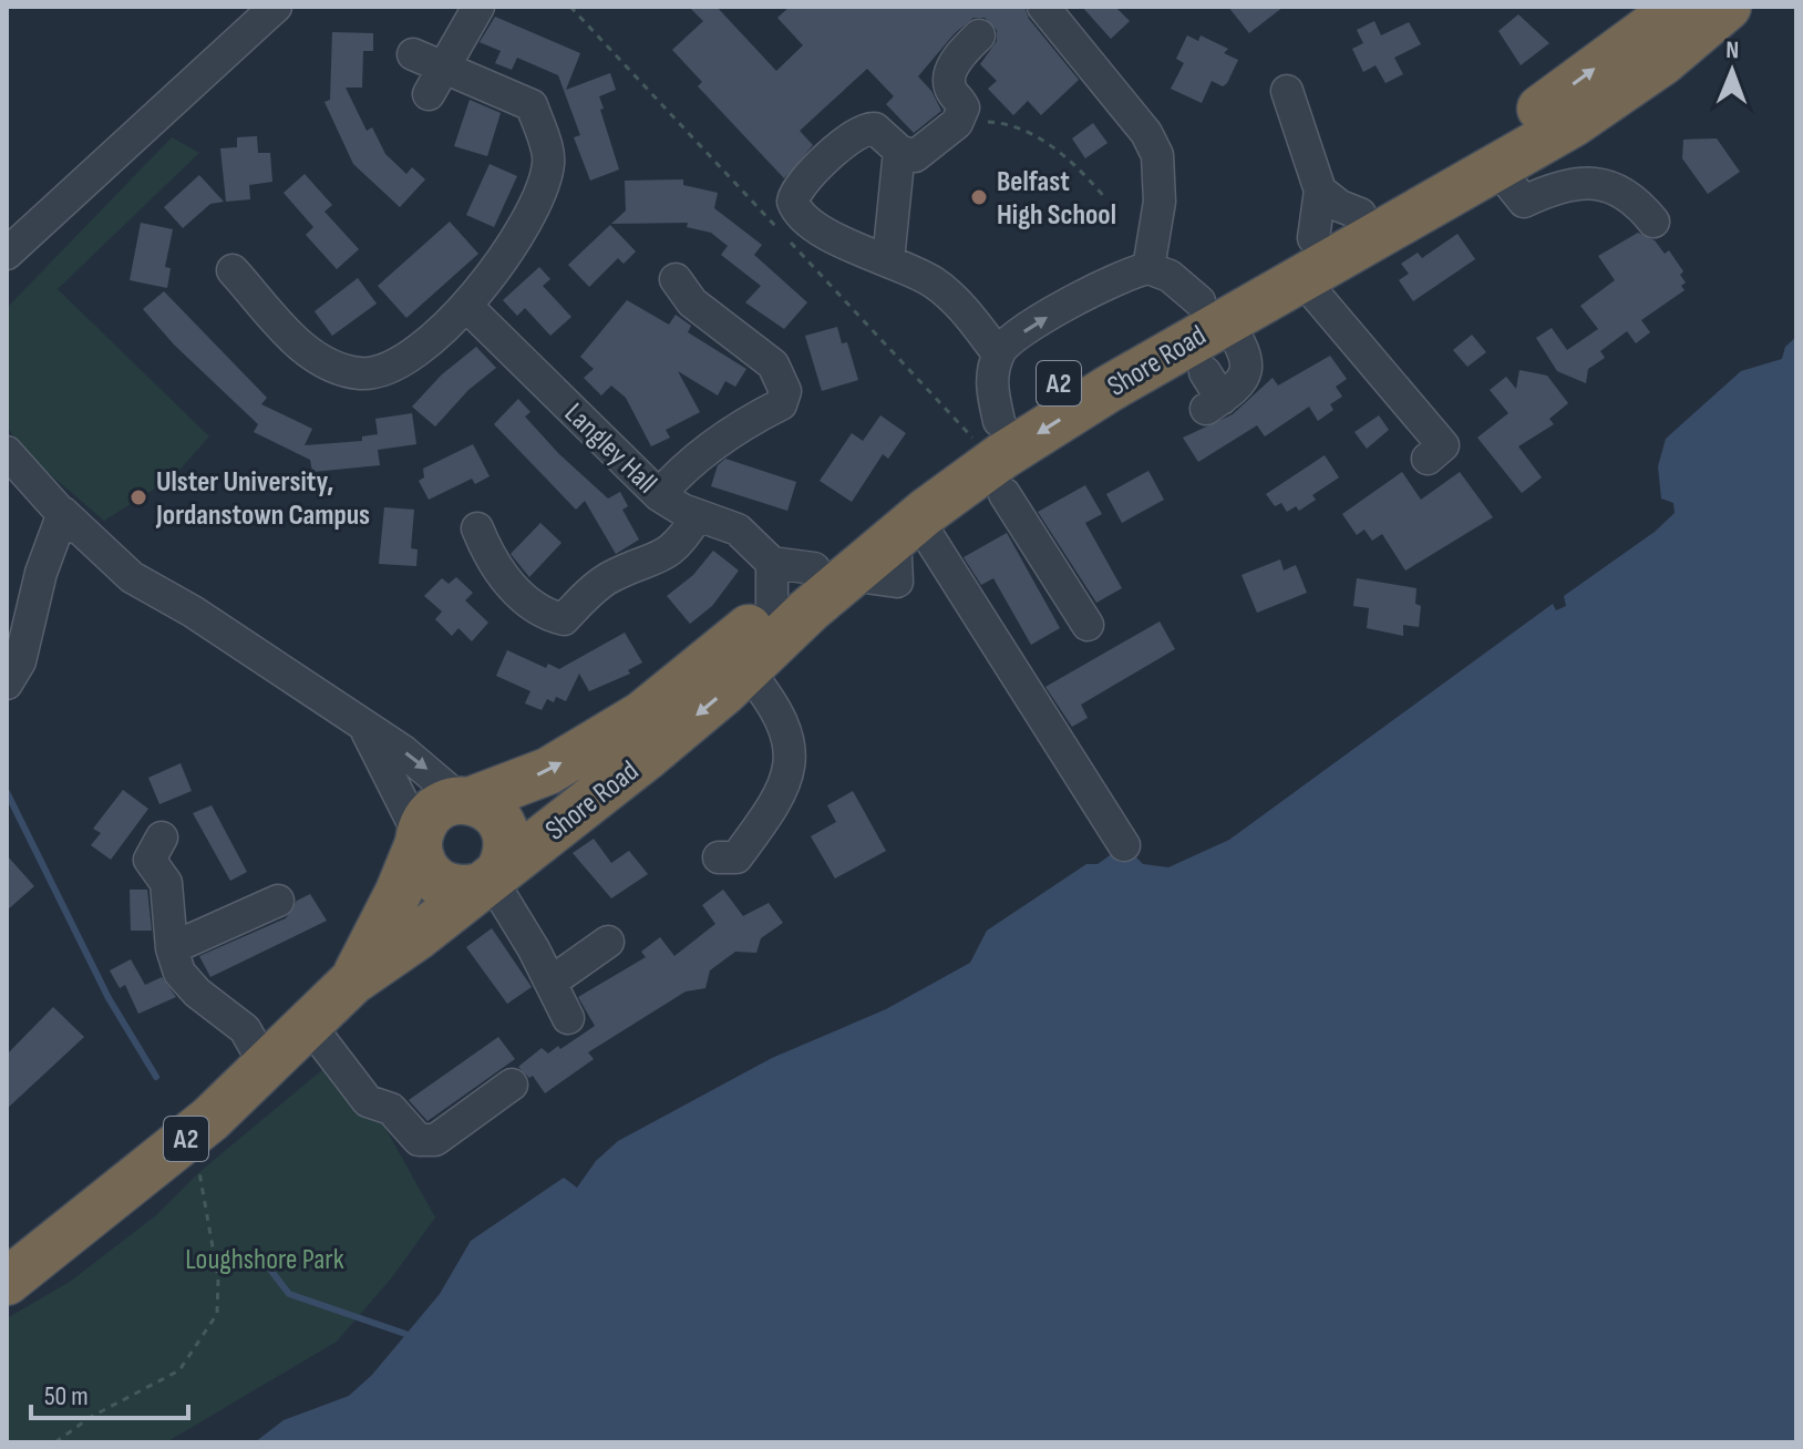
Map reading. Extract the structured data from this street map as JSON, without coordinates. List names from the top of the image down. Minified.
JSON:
{"streets":{"highway":["Shore Road","A2"],"street":["Langley Hall"]},"crossings":[["Shore Road","A2"],["Shore Road","Langley Hall"]],"parks":["Loughshore Park"],"places":["Belfast High School","Ulster University, Jordanstown Campus"],"scale_bar":"50 m","north":"top"}
